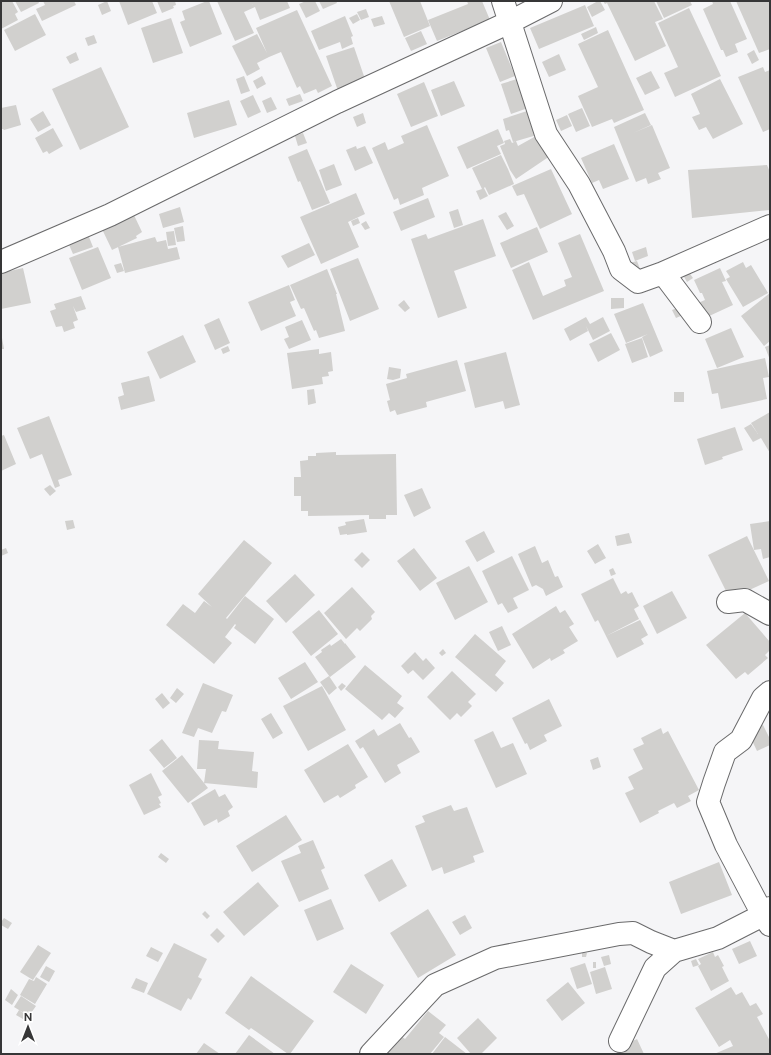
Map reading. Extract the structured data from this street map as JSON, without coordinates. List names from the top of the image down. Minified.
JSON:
{"north":"top"}
